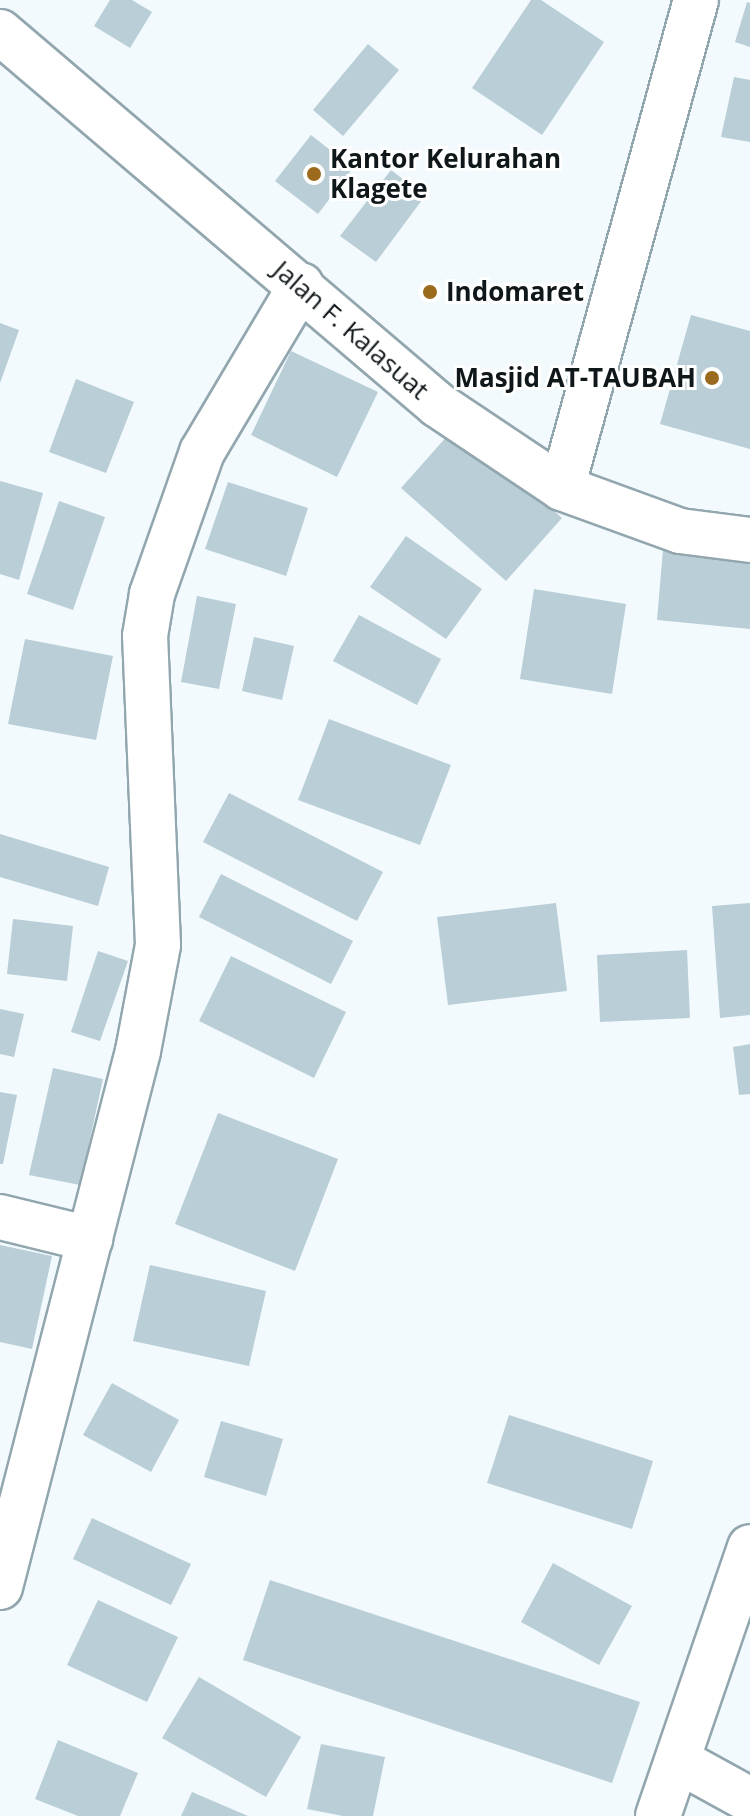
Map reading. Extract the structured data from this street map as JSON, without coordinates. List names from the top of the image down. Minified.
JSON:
{"streets":{"street":["Jalan F. Kalasuat"]},"places":["Kantor Kelurahan Klagete","Indomaret","Masjid AT-TAUBAH"]}
